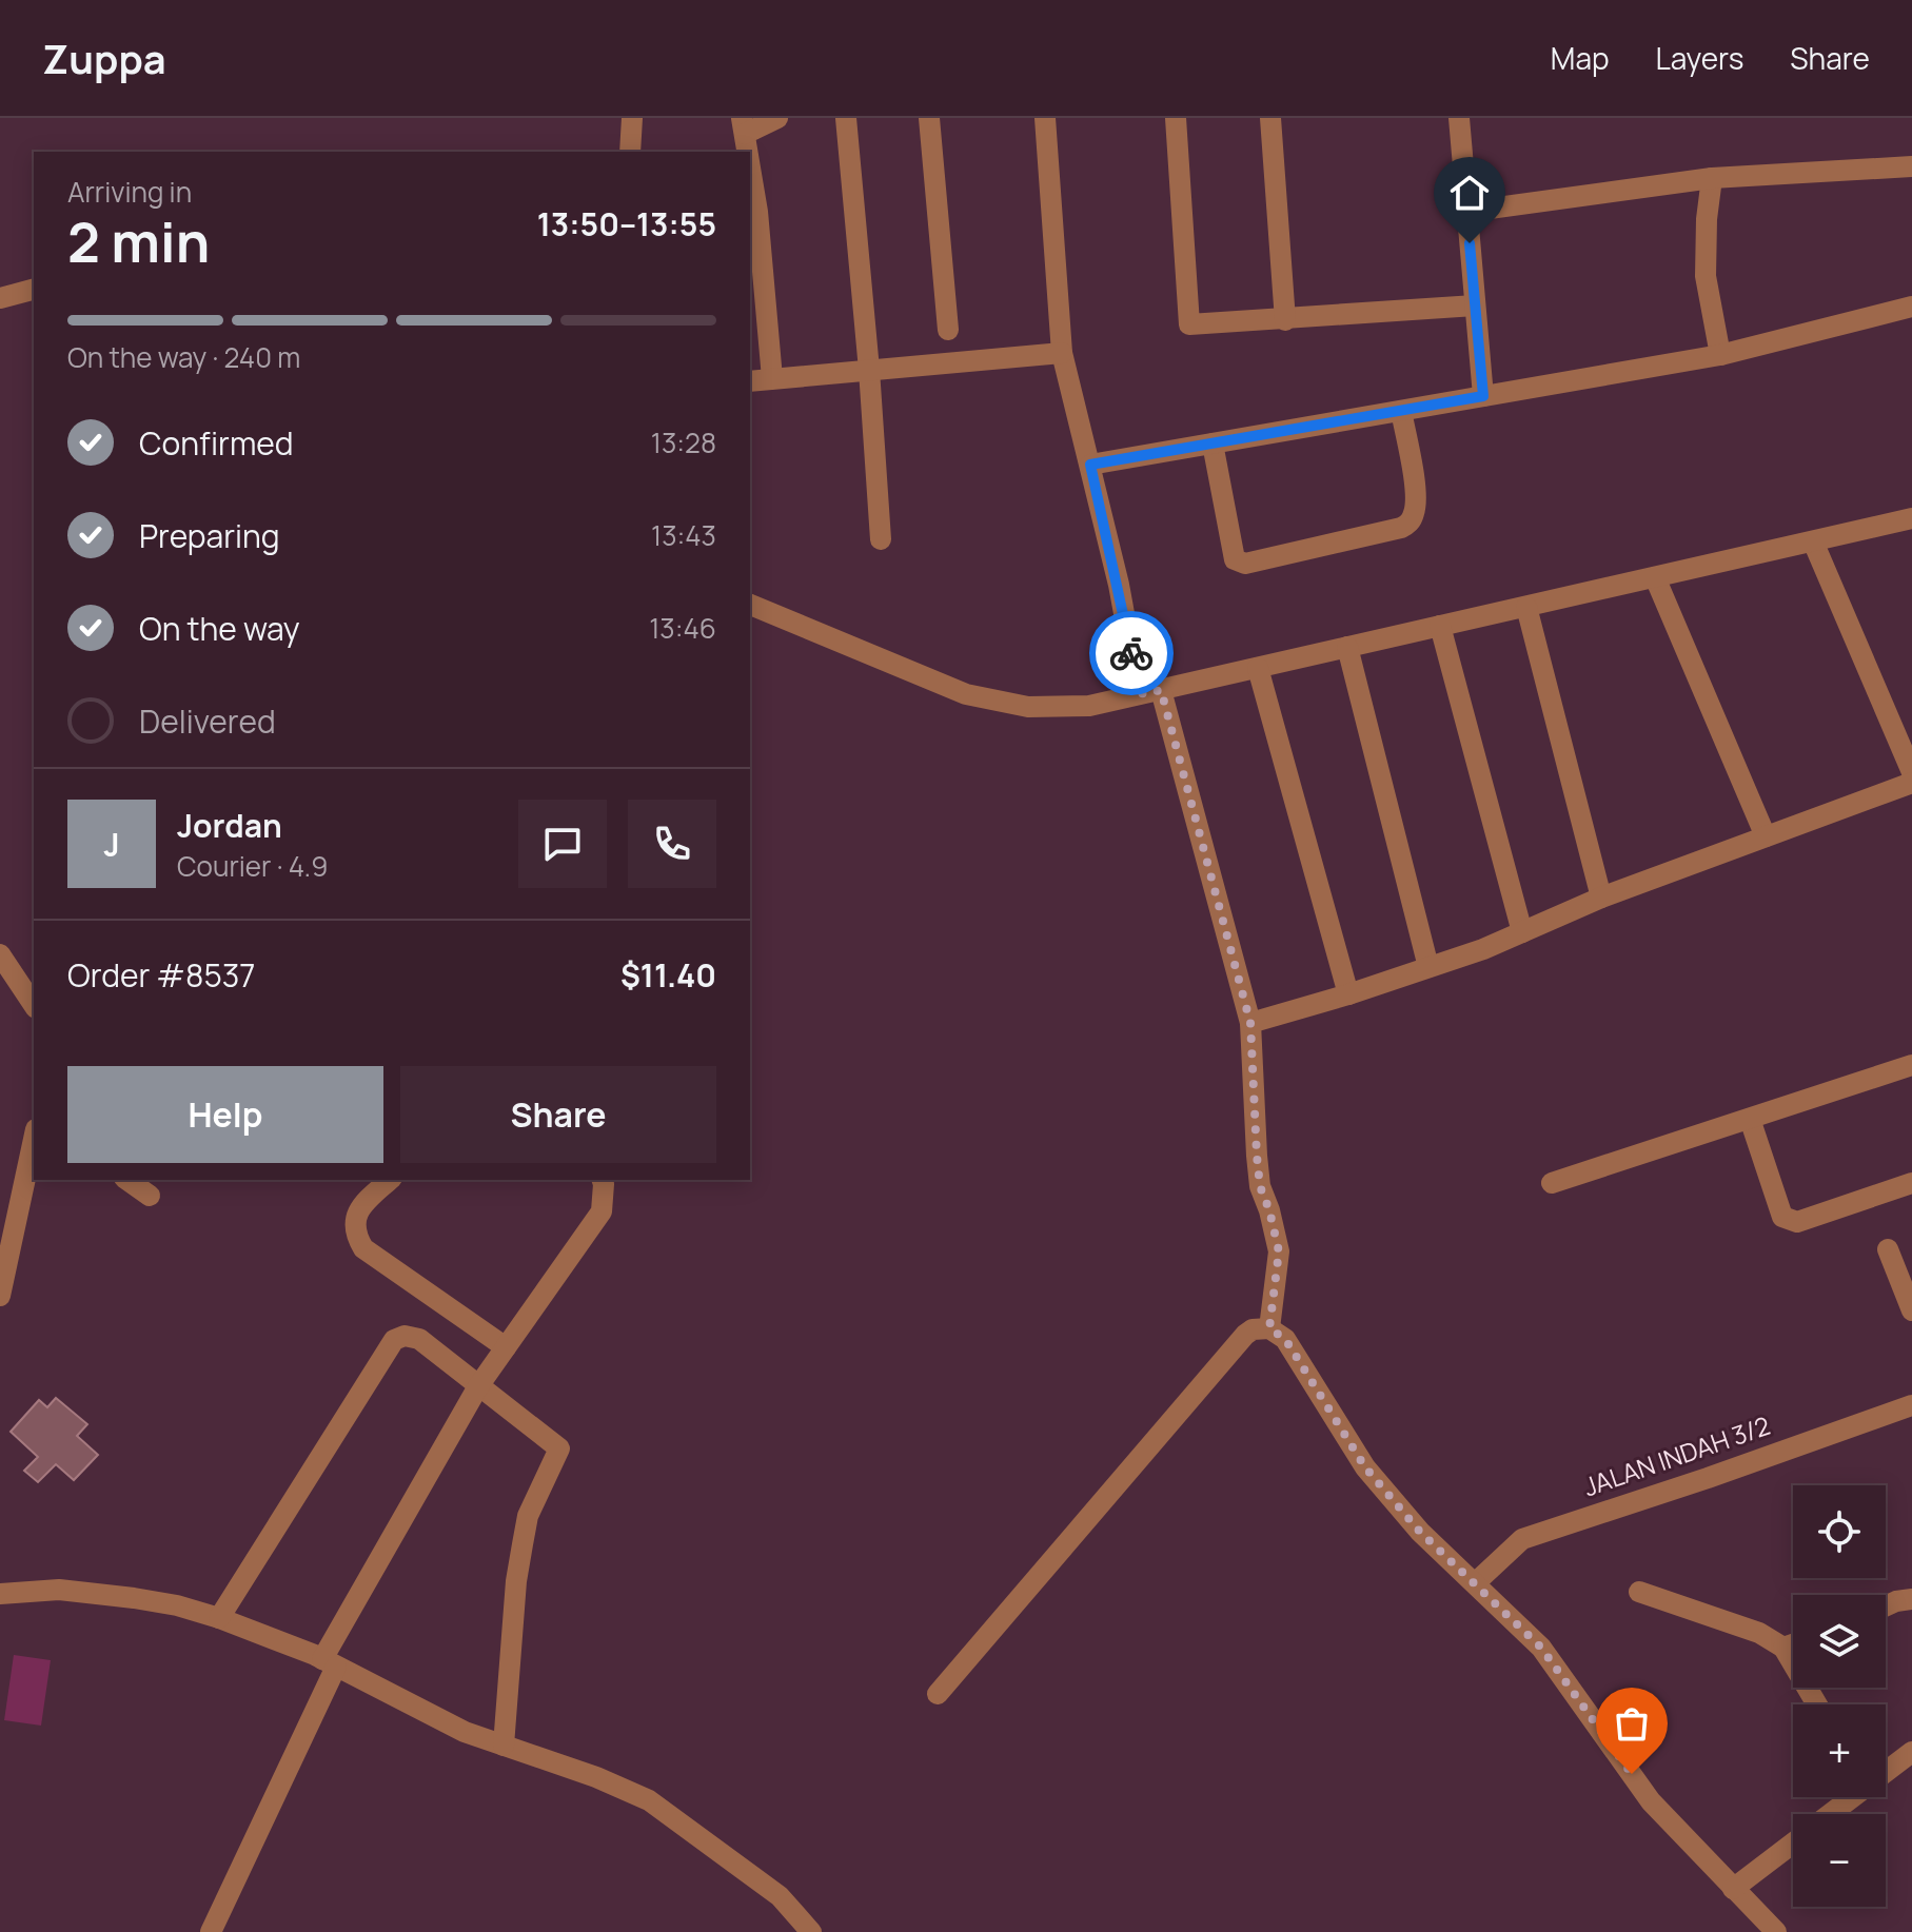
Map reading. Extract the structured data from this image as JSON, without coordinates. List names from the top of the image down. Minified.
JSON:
{"streets":{"street":["JALAN INDAH 3/2"]},"page":{"header":"Zuppa","nav":["Map","Layers","Share"],"heading":["2 min","Arriving in","13:50–13:55"],"panel":["Jordan","Courier · 4.9","Order #8537","$11.40"],"bar":"On the way · 240 m","list":[["Confirmed","13:28"],["Preparing","13:43"],["On the way","13:46"],"Delivered"],"round":"J","buttons":["Help","Share"],"map_buttons":["+","−"]}}
